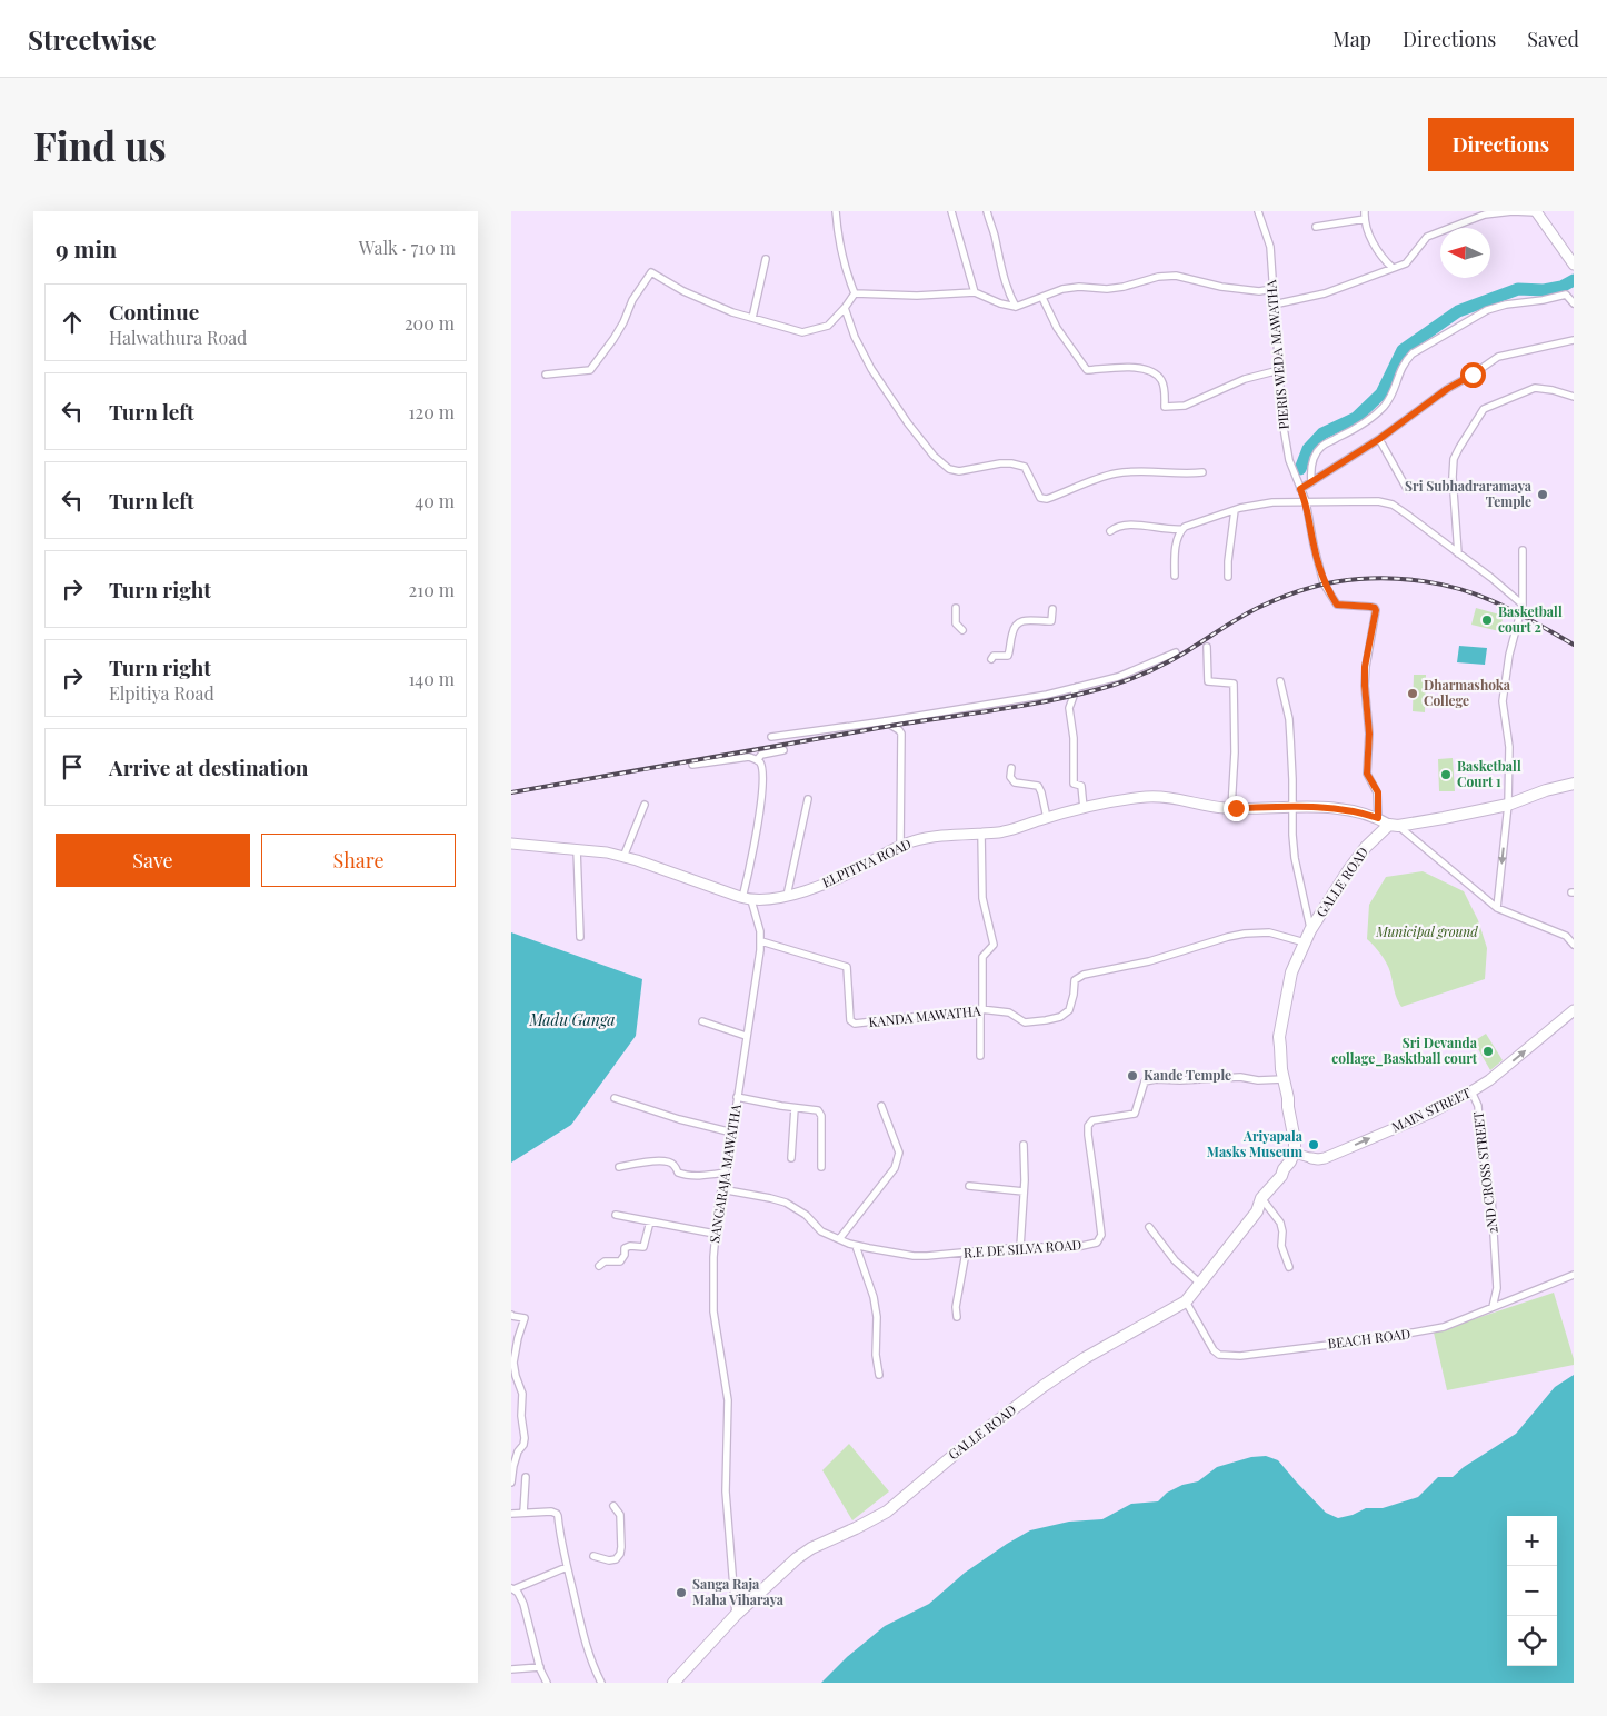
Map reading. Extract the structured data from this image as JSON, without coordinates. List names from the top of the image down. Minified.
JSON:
{"streets":{"highway":["GALLE ROAD"],"main road":["ELPITIYA ROAD","MAIN STREET"],"street":["PIERIS WEDA MAWATHA","KANDA MAWATHA","2ND CROSS STREET","SANGARAJA MAWATHA","R.E DE SILVA ROAD","BEACH ROAD"]},"crossings":[["PIERIS WEDA MAWATHA","ELPITIYA ROAD"],["ELPITIYA ROAD","GALLE ROAD"],["ELPITIYA ROAD","SANGARAJA MAWATHA"],["GALLE ROAD","KANDA MAWATHA"],["GALLE ROAD","MAIN STREET"],["GALLE ROAD","SANGARAJA MAWATHA"],["GALLE ROAD","R.E DE SILVA ROAD"],["GALLE ROAD","BEACH ROAD"],["KANDA MAWATHA","SANGARAJA MAWATHA"],["MAIN STREET","2ND CROSS STREET"],["2ND CROSS STREET","BEACH ROAD"],["SANGARAJA MAWATHA","R.E DE SILVA ROAD"]],"one_way":["MAIN STREET"],"water":["Madu Ganga"],"parks":["Municipal ground"],"places":["Sri Subhadraramaya Temple","Basketball court 2","Dharmashoka College","Basketball Court 1","Sri Devanda collage_Basktball court","Kande Temple","Ariyapala Masks Museum","Sanga Raja Maha Viharaya"],"north":"left","page":{"header":"Streetwise","nav":["Map","Directions","Saved"],"buttons":["Directions",["Save","Share"]],"title":"Find us","heading":["9 min","Walk · 710 m"],"list":[["Continue","Halwathura Road","200 m"],["Turn left","120 m"],["Turn left","40 m"],["Turn right","210 m"],["Turn right","Elpitiya Road","140 m"],"Arrive at destination"],"map_buttons":["+","−"]}}
